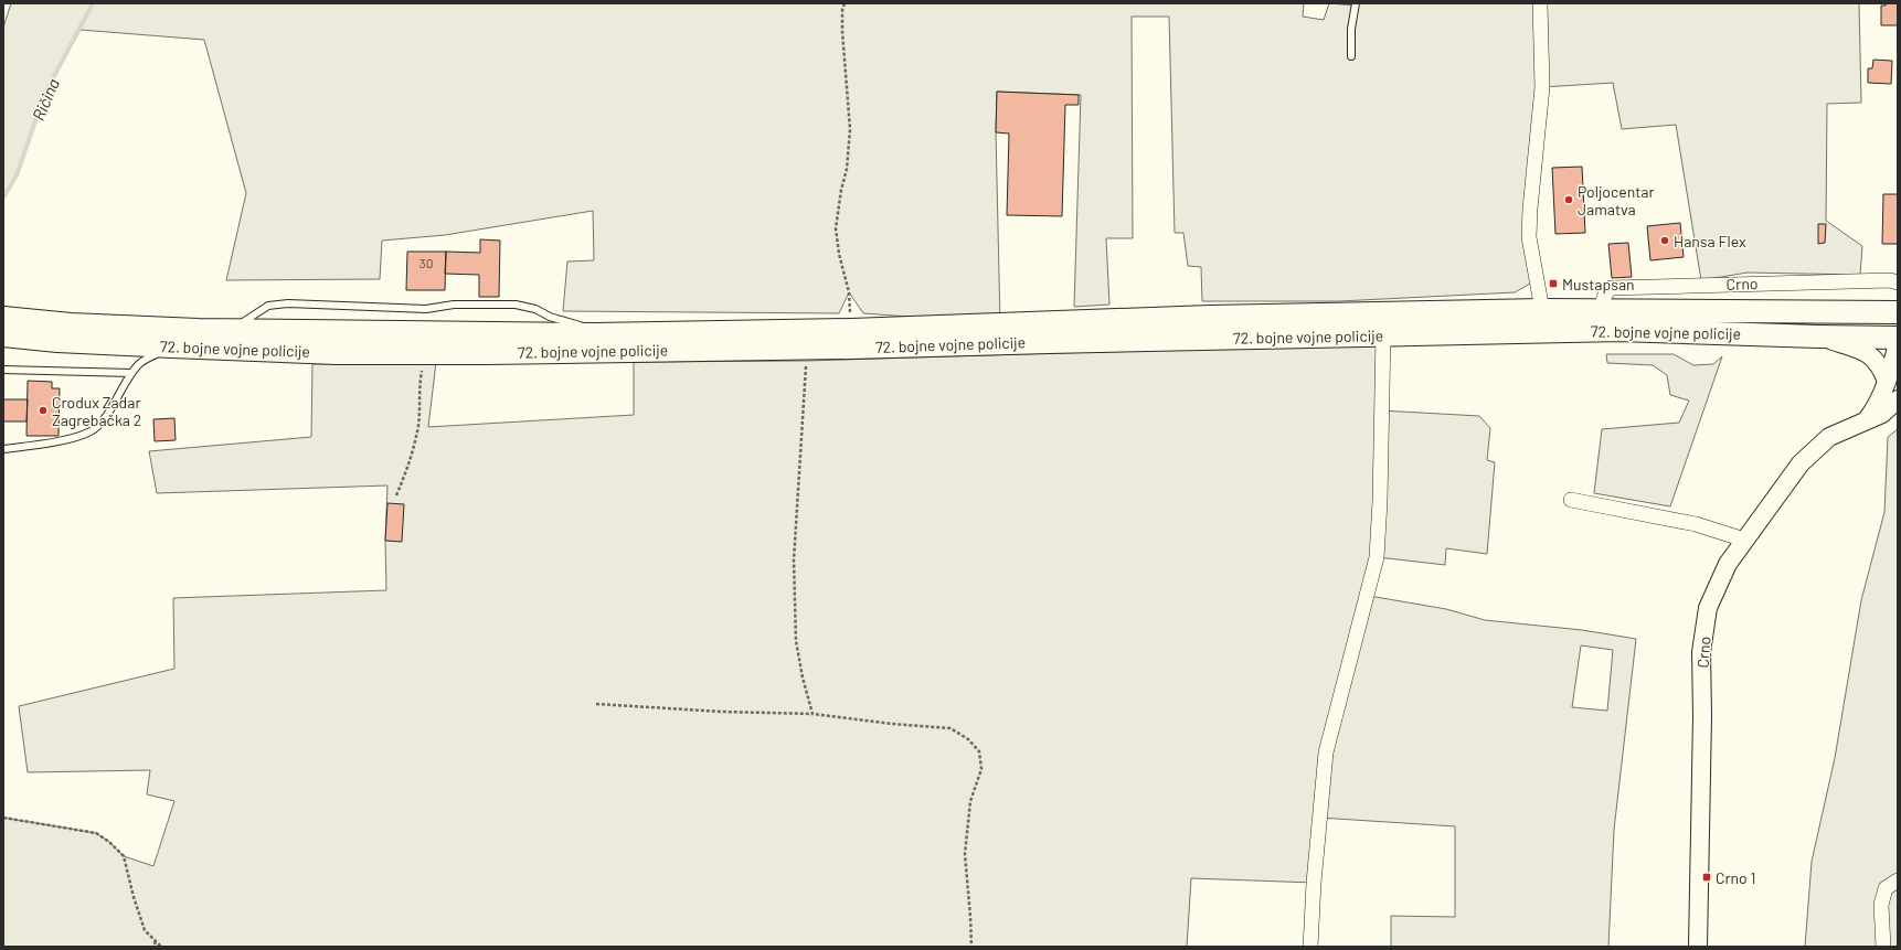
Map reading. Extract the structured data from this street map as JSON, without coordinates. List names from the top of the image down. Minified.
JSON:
{"streets":{"main road":["72. bojne vojne policije"],"street":["Crno"]},"crossings":[["Crno","72. bojne vojne policije"]],"water":["Ričina"],"places":{"other":["Poljocentar Jamatva","Hansa Flex","Crodux Zadar Zagrebačka 2"],"transit":["Mustapsan","Crno 1"]},"house_numbers":["30"]}
